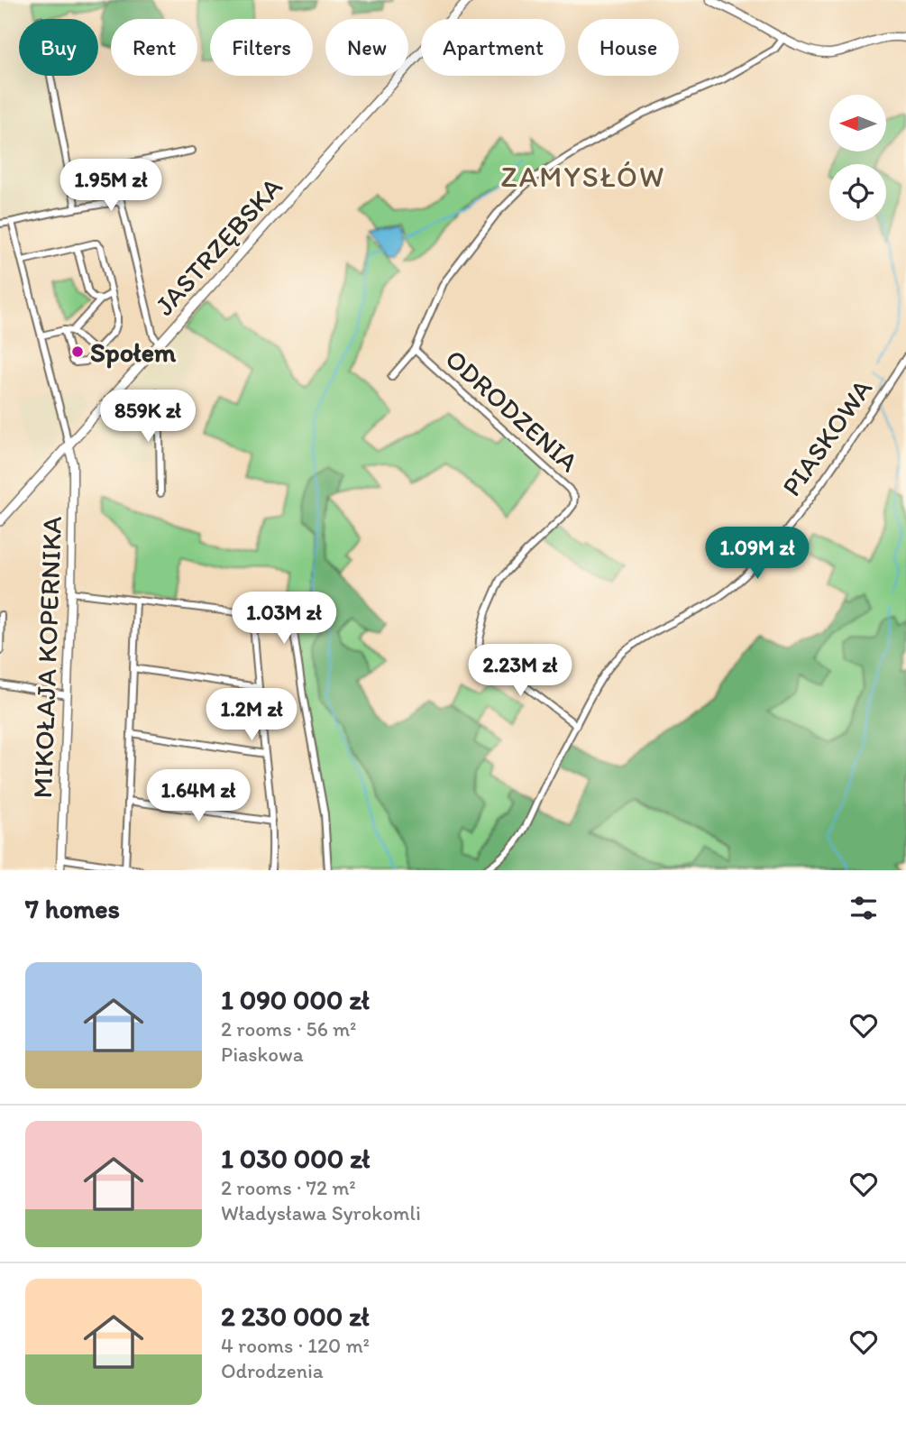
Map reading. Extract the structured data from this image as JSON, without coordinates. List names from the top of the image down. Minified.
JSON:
{"streets":{"main road":["JASTRZĘBSKA"],"street":["ODRODZENIA","PIASKOWA","MIKOŁAJA KOPERNIKA"]},"crossings":[["JASTRZĘBSKA","MIKOŁAJA KOPERNIKA"],["ODRODZENIA","PIASKOWA"]],"districts":["ZAMYSŁÓW"],"places":["Społem"],"north":"left","page":{"chip":["Buy","Rent","Filters","New","Apartment","House"],"price":["1.95M zł","859K zł","1.09M zł","1.03M zł","2.23M zł","1.2M zł","1.64M zł"],"heading":"7 homes","list":[{"name":"1 090 000 zł","note":"2 rooms · 56 m² · Piaskowa"},{"name":"1 030 000 zł","note":"2 rooms · 72 m² · Władysława Syrokomli"},{"name":"2 230 000 zł","note":"4 rooms · 120 m² · Odrodzenia"}]}}
